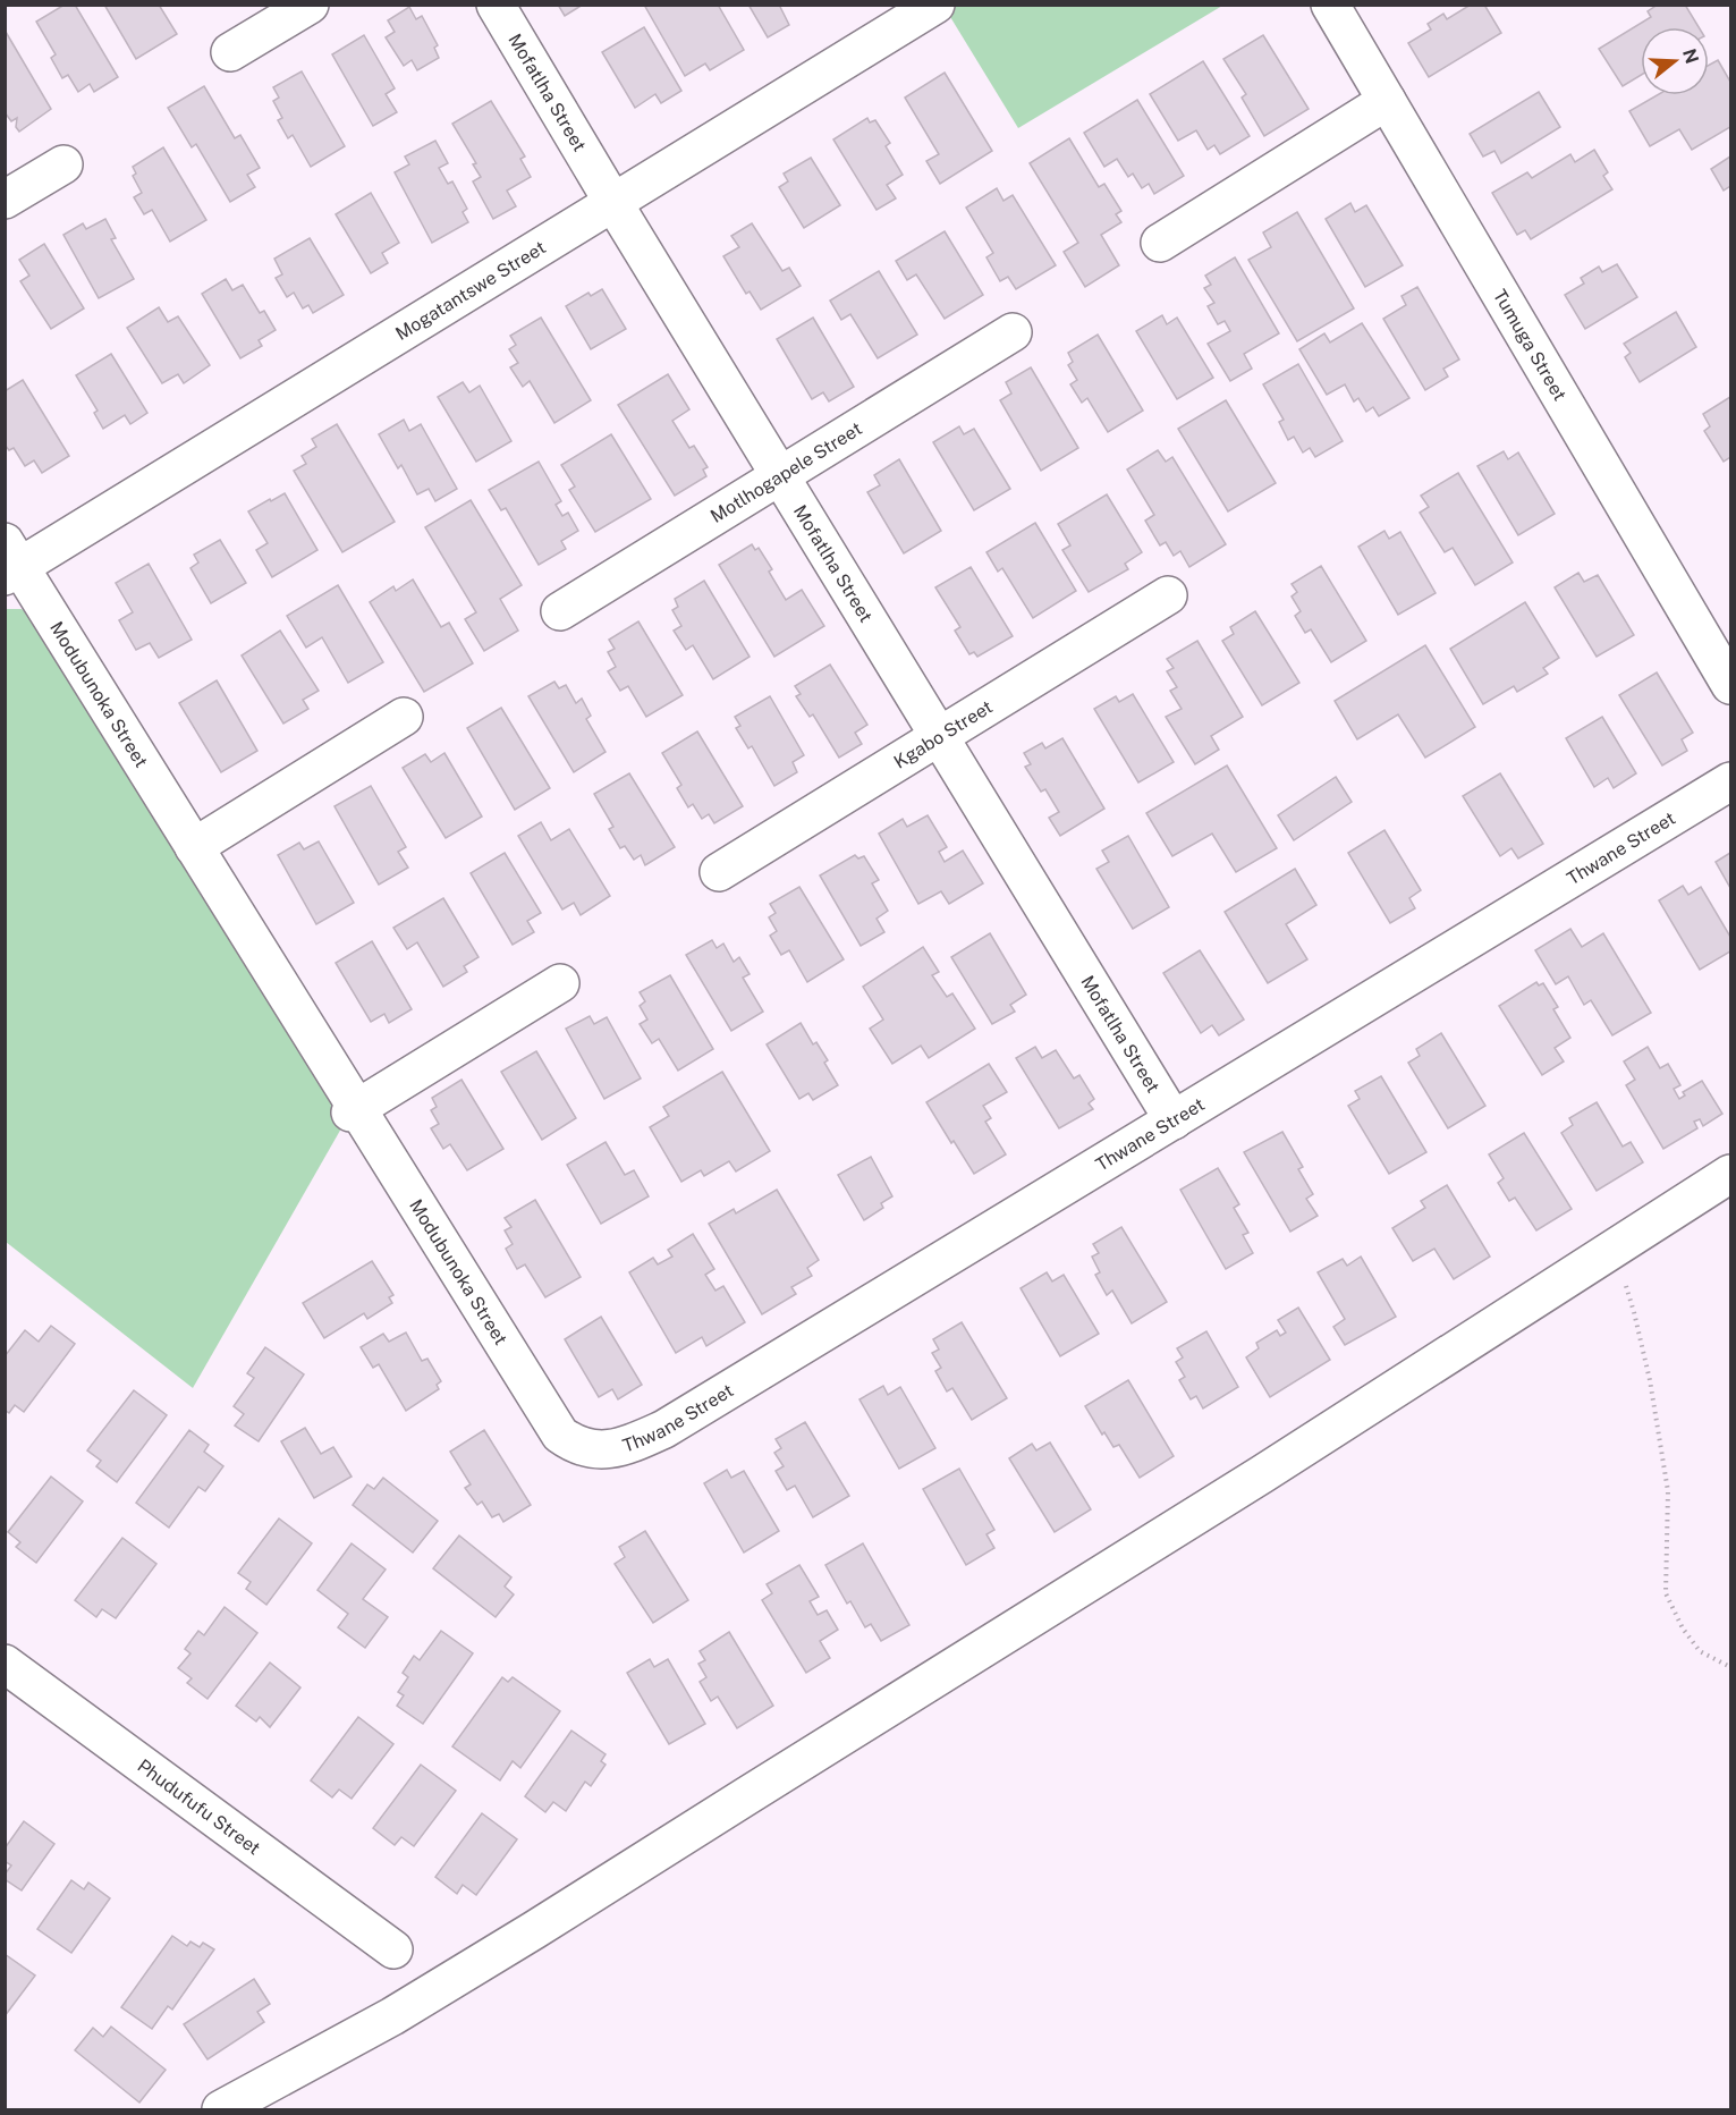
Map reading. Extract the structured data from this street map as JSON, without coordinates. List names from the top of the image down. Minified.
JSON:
{"streets":{"street":["Mofatlha Street","Mogatantswe Street","Tumuga Street","Motlhogapele Street","Modubunoka Street","Kgabo Street","Thwane Street","Phudufufu Street"]},"crossings":[["Mofatlha Street","Mogatantswe Street"],["Mofatlha Street","Motlhogapele Street"],["Mofatlha Street","Kgabo Street"],["Mofatlha Street","Thwane Street"],["Mogatantswe Street","Modubunoka Street"],["Modubunoka Street","Thwane Street"]],"north":"right"}
